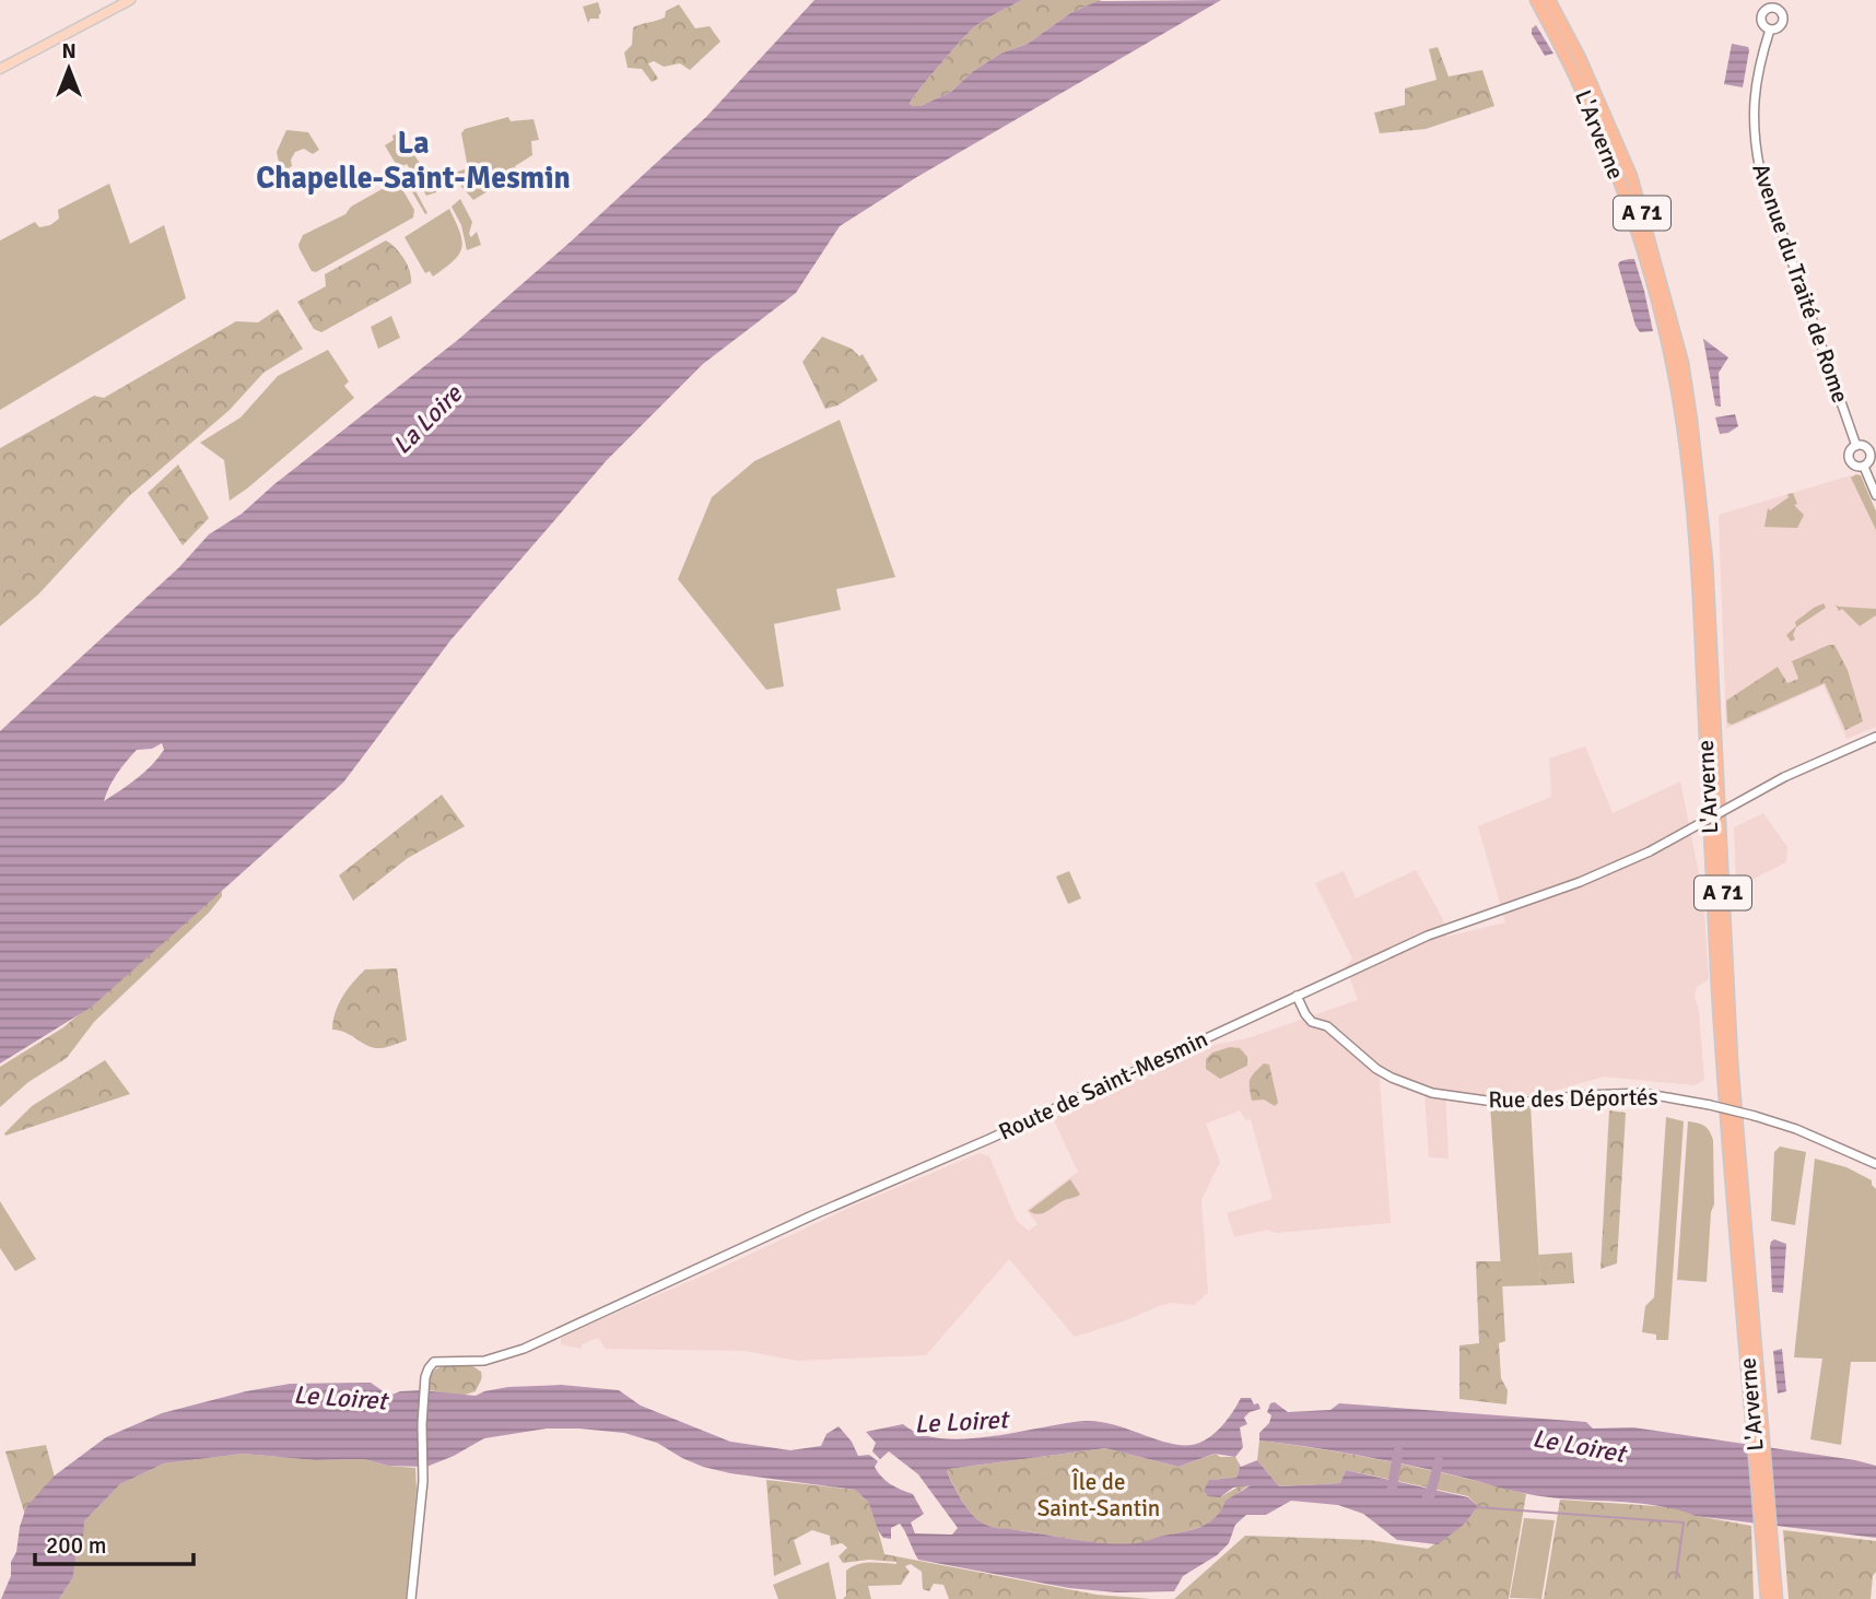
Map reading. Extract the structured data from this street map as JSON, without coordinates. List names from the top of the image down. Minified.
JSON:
{"streets":{"highway":["L'Arverne","A 71"],"main road":["Avenue du Traité de Rome","Route de Saint-Mesmin","Rue des Déportés"]},"crossings":[["Route de Saint-Mesmin","Rue des Déportés"]],"districts":["La Chapelle-Saint-Mesmin"],"water":["La Loire","Le Loiret"],"parks":["Île de Saint-Santin"],"scale_bar":"200 m","north":"top"}
